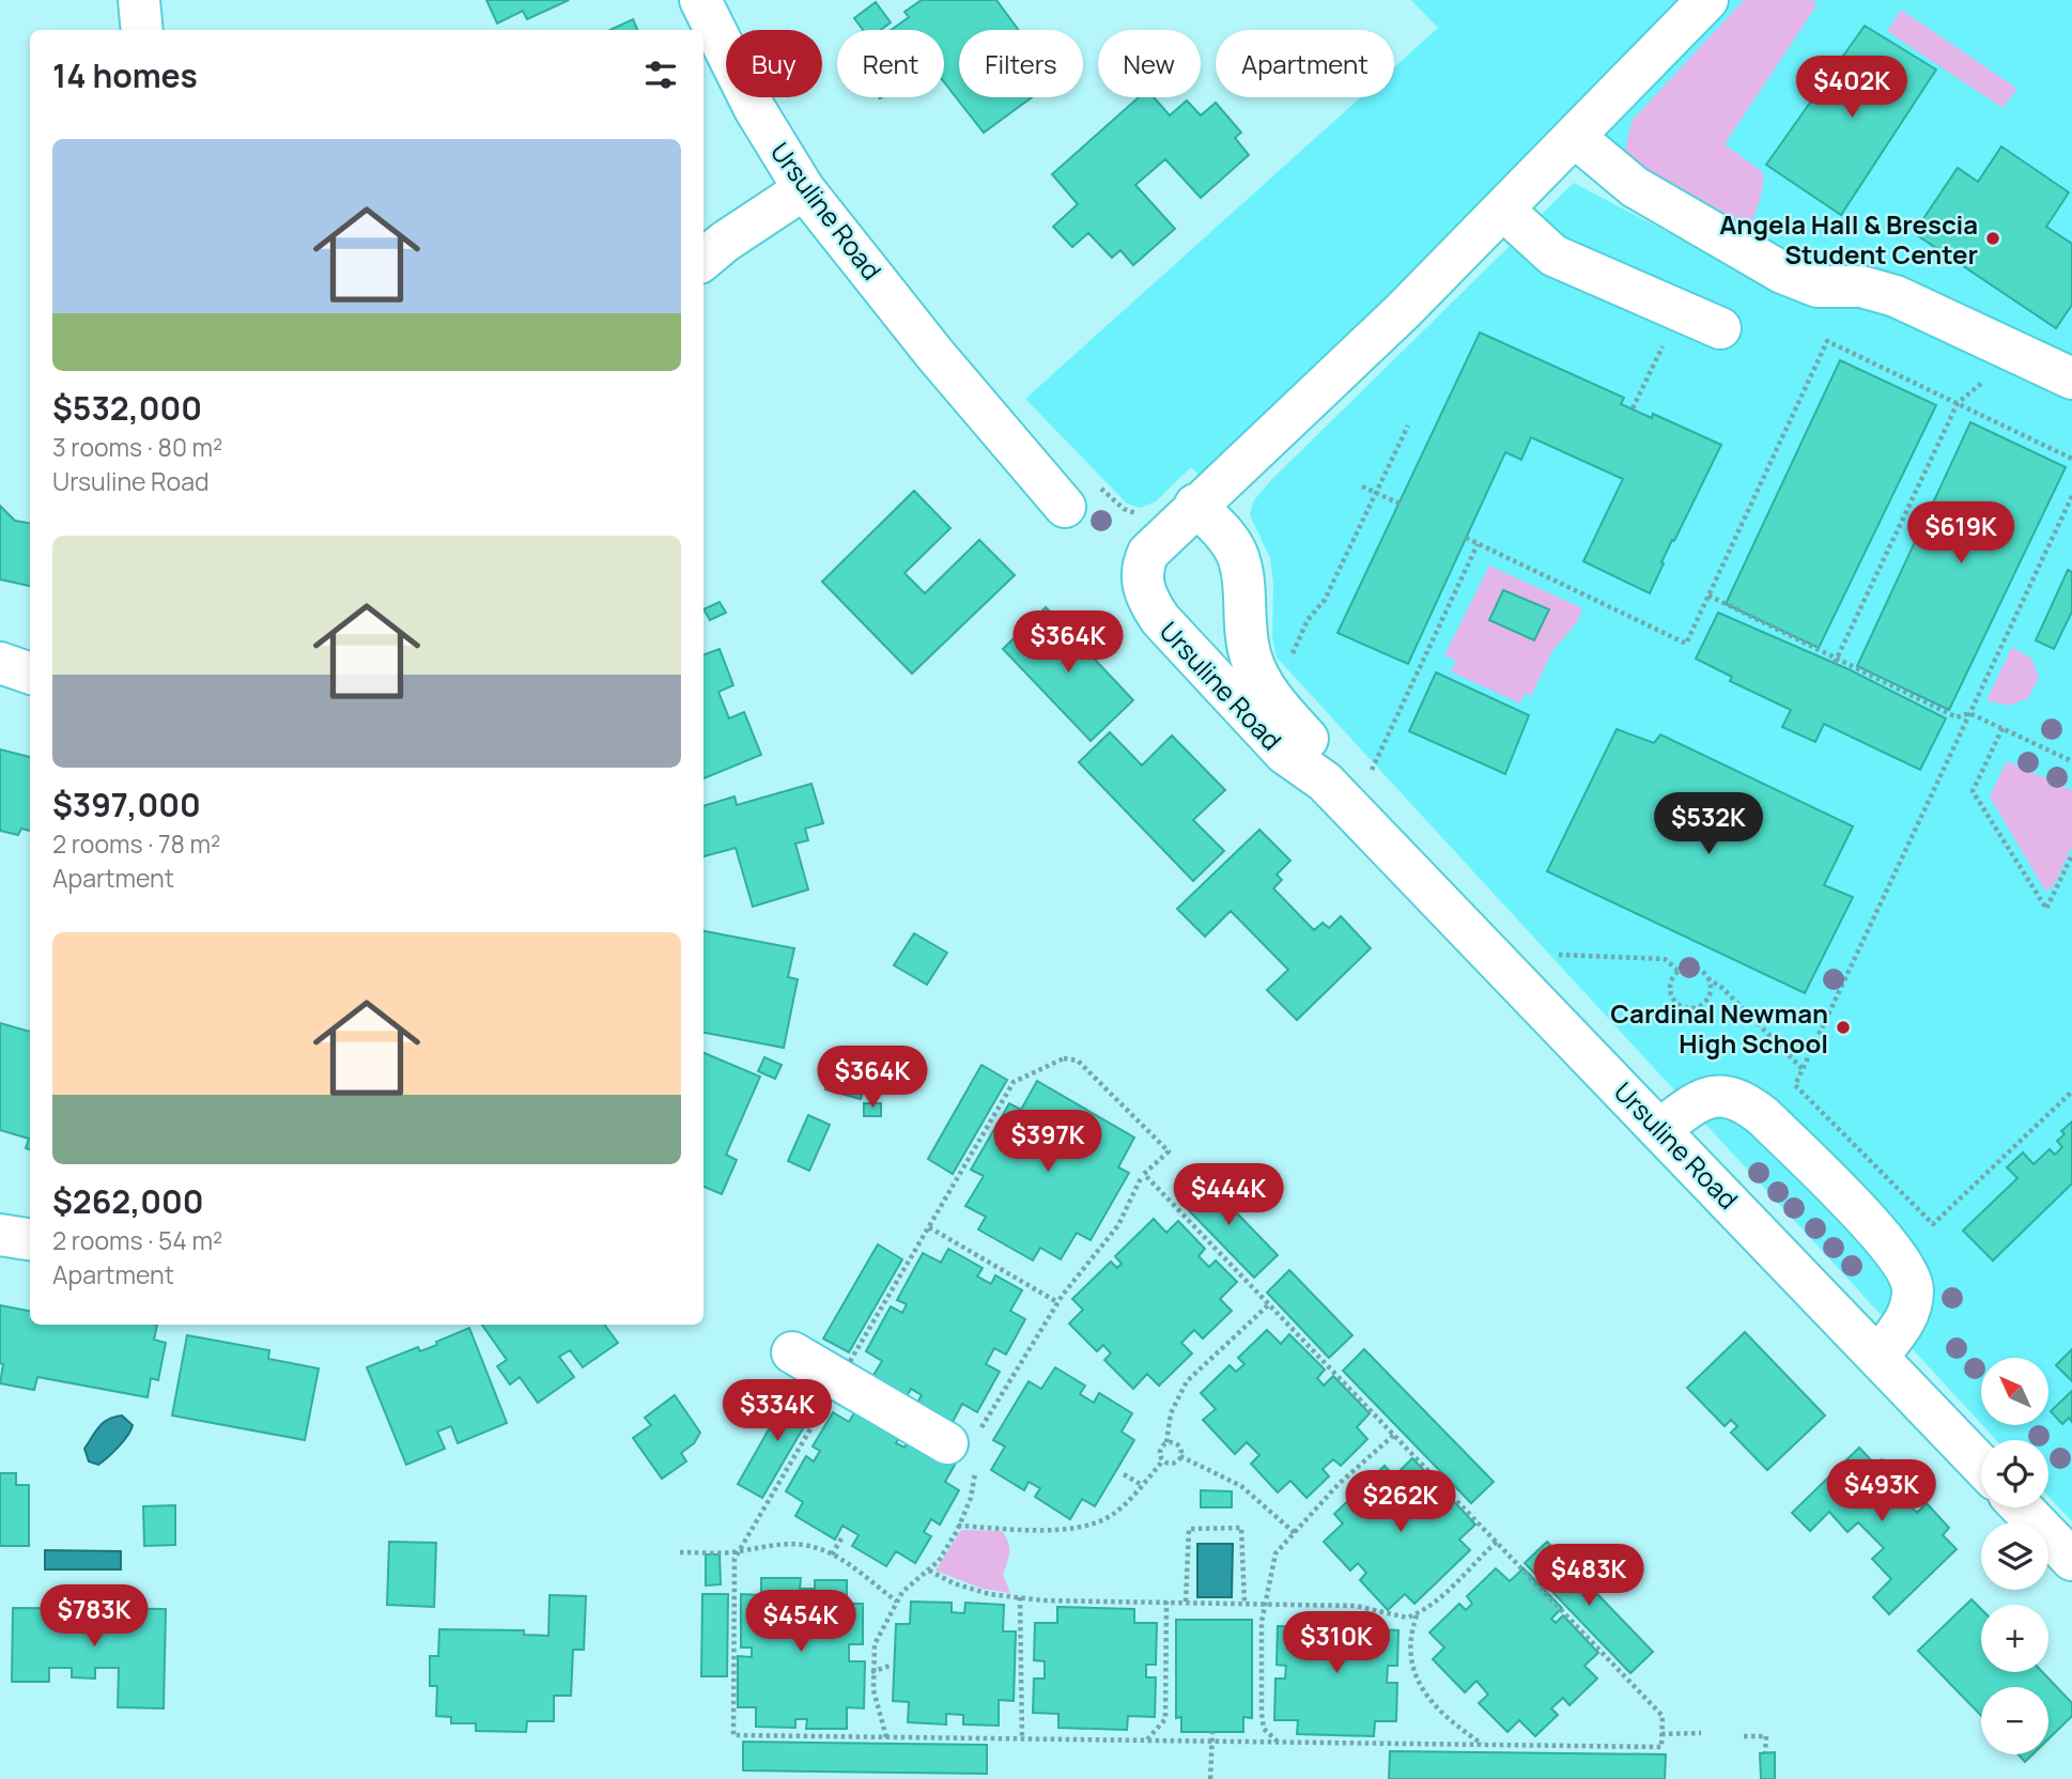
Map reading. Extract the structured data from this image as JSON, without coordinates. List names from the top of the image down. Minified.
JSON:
{"streets":{"street":["Ursuline Road"]},"places":["Angela Hall & Brescia Student Center","Cardinal Newman High School"],"north":"top left","page":{"chip":["Buy","Rent","Filters","New","Apartment"],"heading":"14 homes","price":["$402K","$619K","$364K","$532K","$364K","$397K","$444K","$334K","$493K","$262K","$483K","$783K","$454K","$310K"],"list":[{"name":"$532,000","note":"3 rooms · 80 m² · Ursuline Road"},{"name":"$397,000","note":"2 rooms · 78 m² · Apartment"},{"name":"$262,000","note":"2 rooms · 54 m² · Apartment"}],"map_buttons":["+","−"]}}
